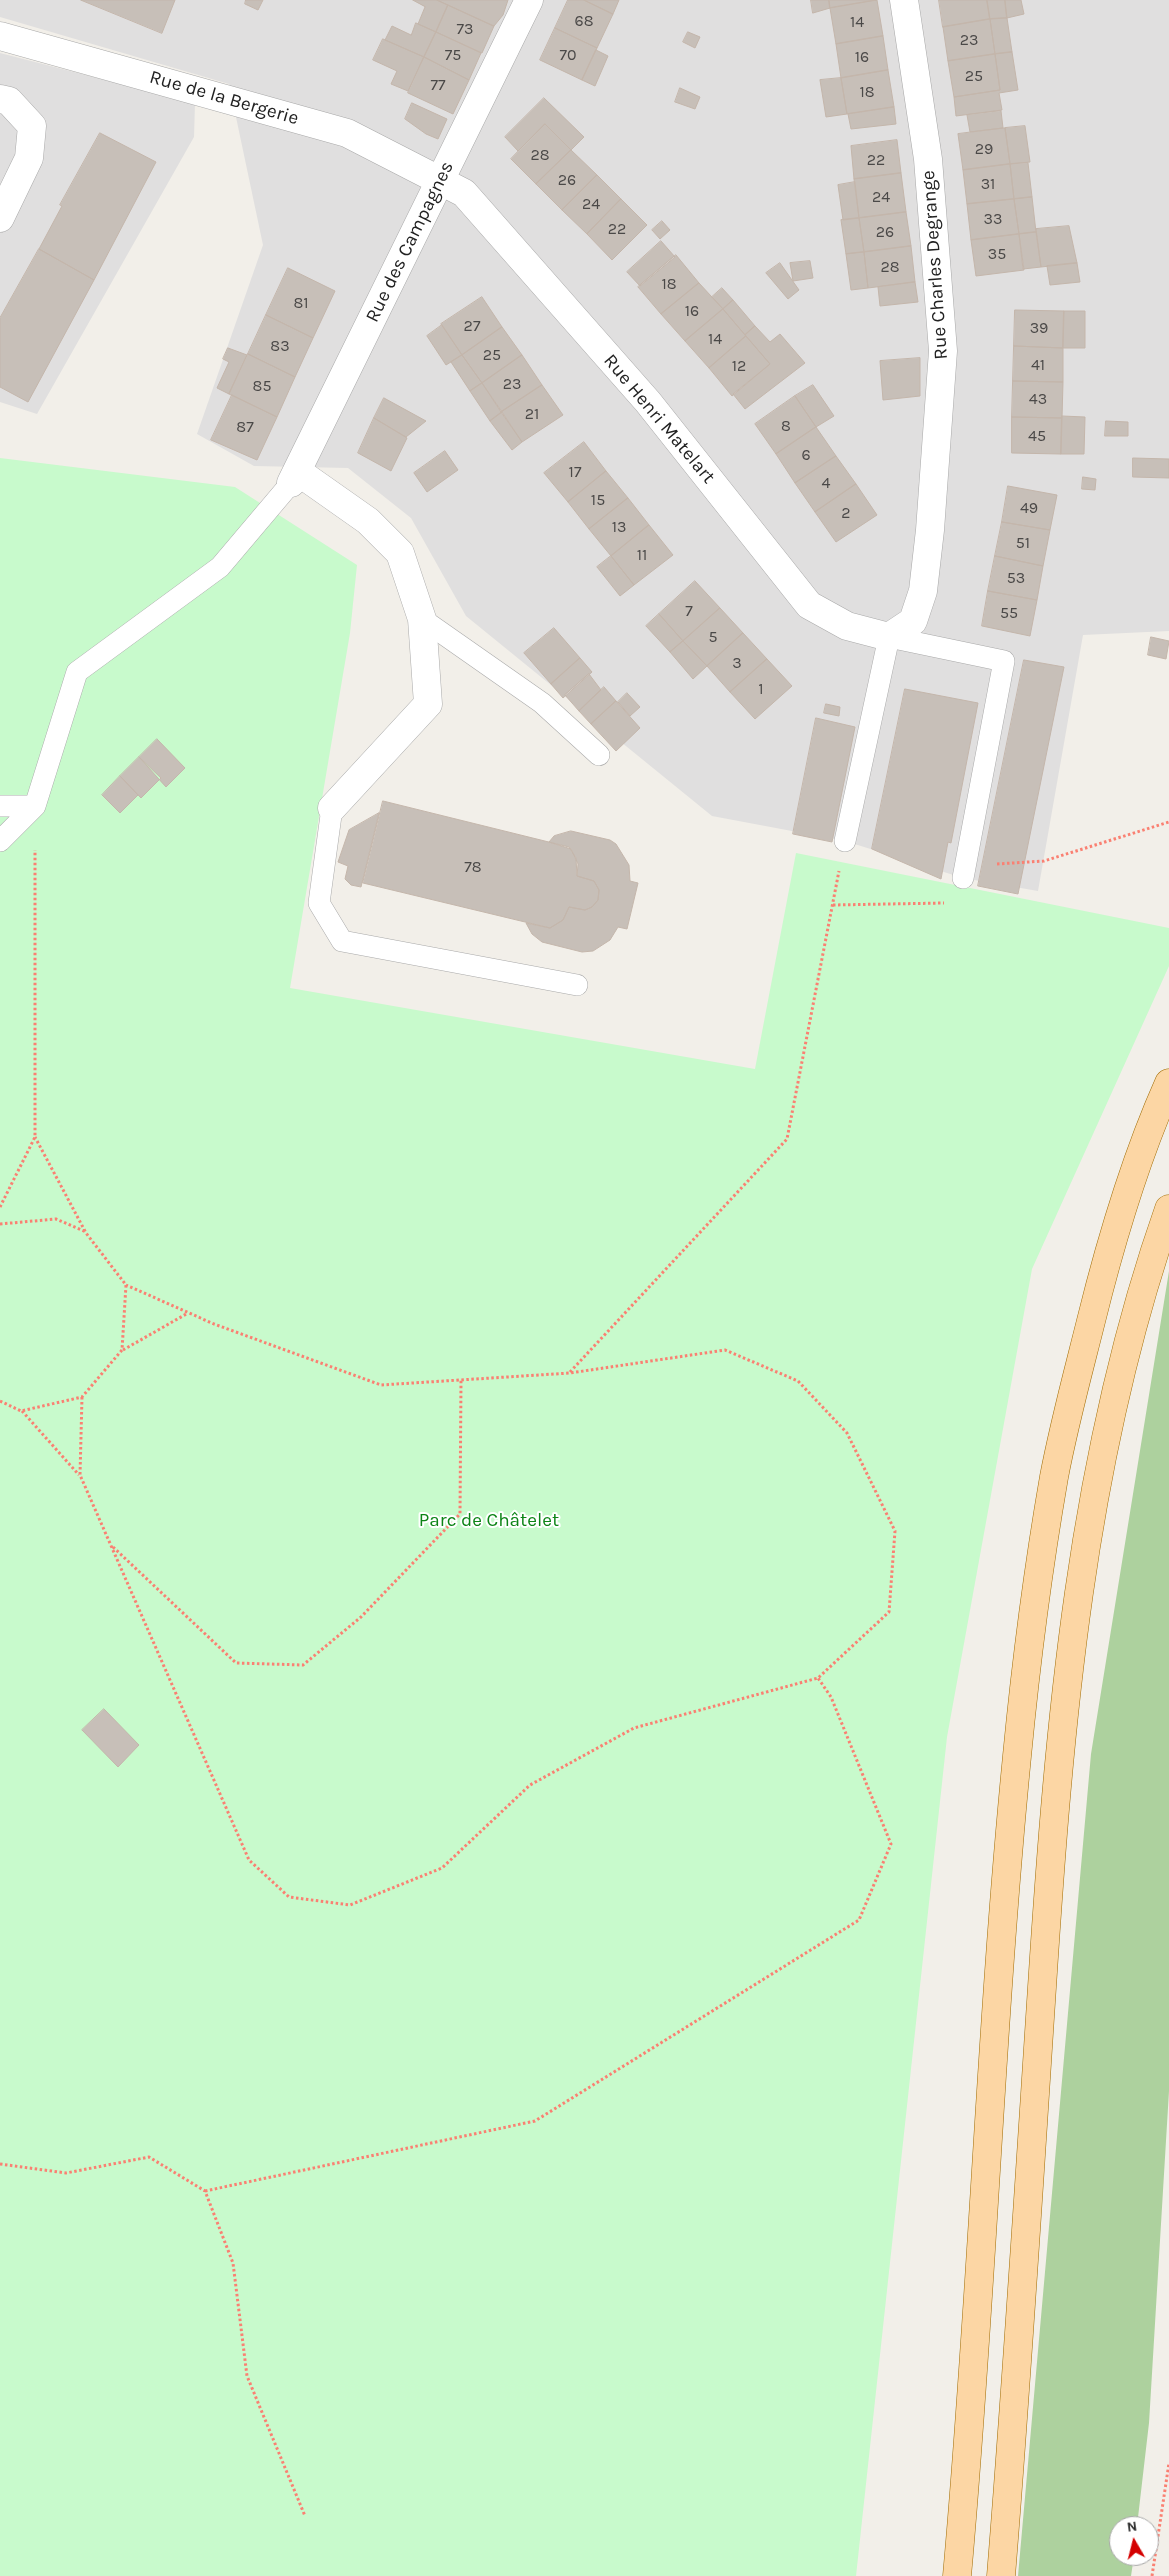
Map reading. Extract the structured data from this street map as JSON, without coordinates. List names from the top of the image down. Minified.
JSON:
{"streets":{"street":["Rue de la Bergerie","Rue des Campagnes","Rue Charles Degrange","Rue Henri Matelart"]},"crossings":[["Rue de la Bergerie","Rue des Campagnes"],["Rue de la Bergerie","Rue Henri Matelart"],["Rue des Campagnes","Rue Henri Matelart"],["Rue Charles Degrange","Rue Henri Matelart"]],"parks":["Parc de Châtelet"],"house_numbers":["68","14","73","23","75","70","16","25","77","18","29","28","22","26","31","24","24","33","22","26","35","28","18","81","16","27","39","14","83","25","41","12","23","85","43","21","8","87","45","6","17","4","15","49","2","13","51","11","53","7","55","5","3","1","78"],"north":"top"}
